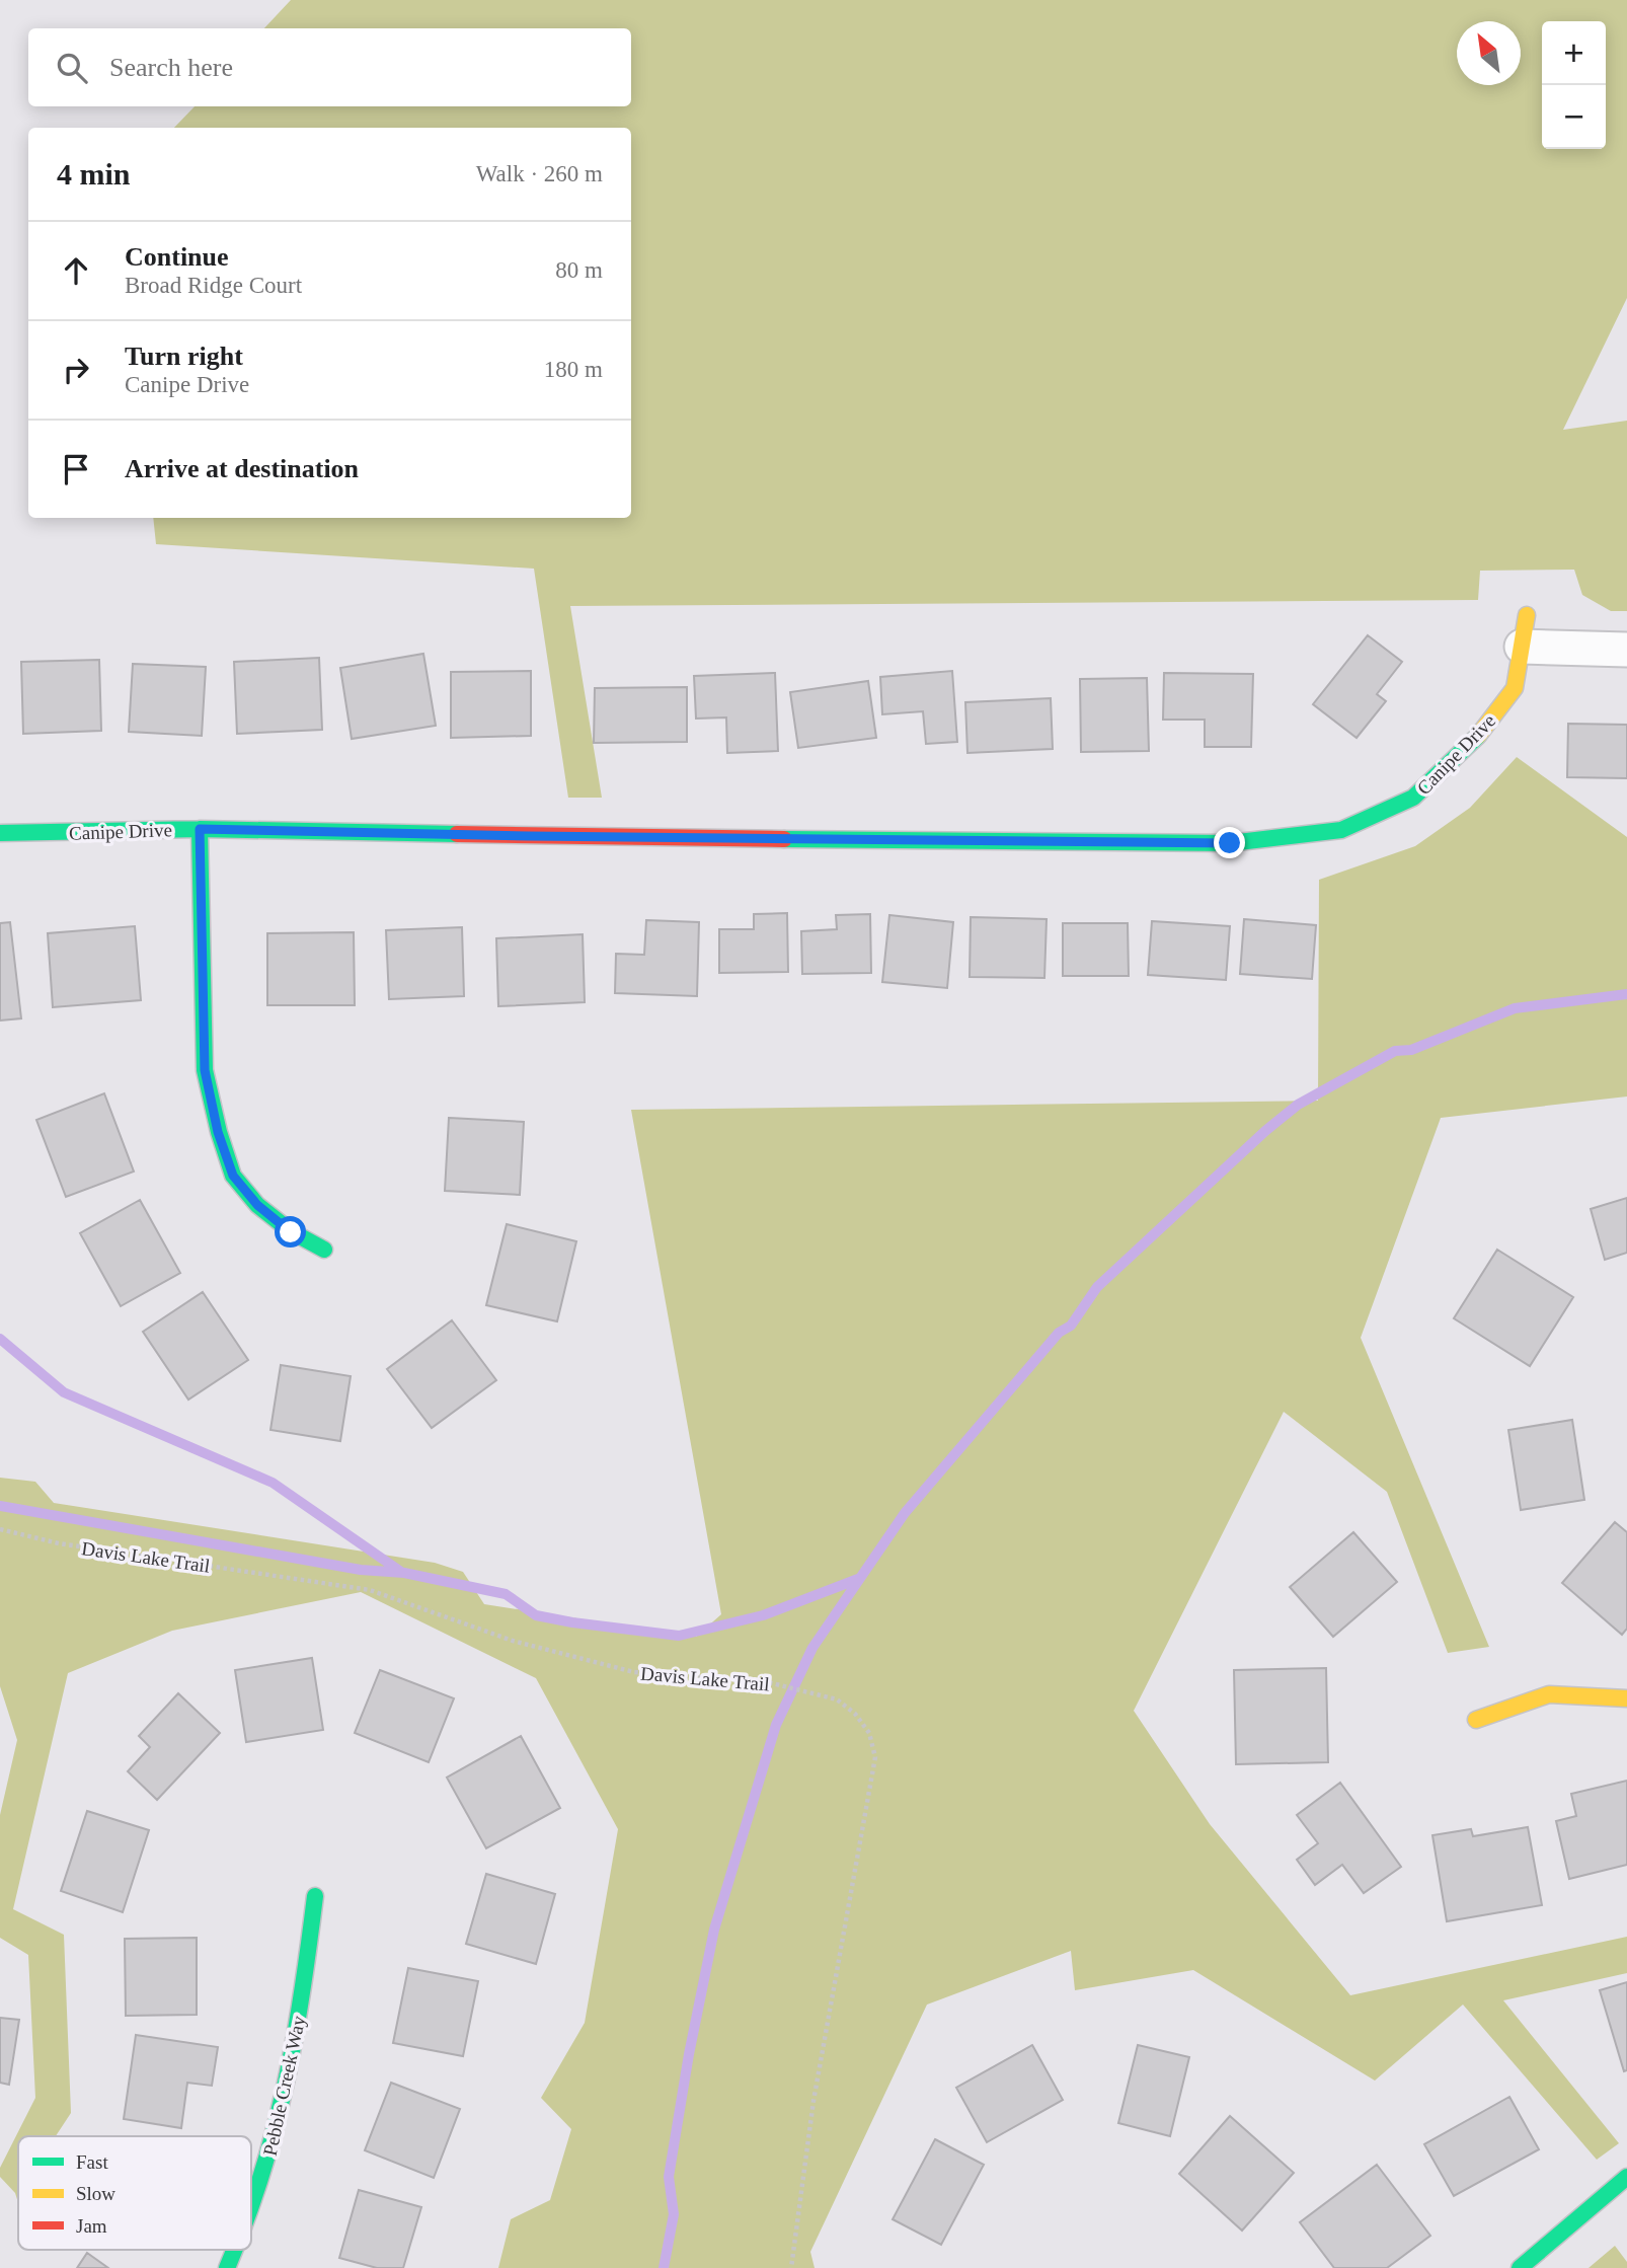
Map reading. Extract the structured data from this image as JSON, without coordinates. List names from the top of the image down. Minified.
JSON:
{"streets":{"street":["Canipe Drive","Pebble Creek Way"],"path":["Davis Lake Trail"]},"legend":["Fast","Slow","Jam"],"north":"top left","page":{"map_buttons":["+","−"],"search":"Search here","heading":["4 min","Walk · 260 m"],"list":[["Continue","Broad Ridge Court","80 m"],["Turn right","Canipe Drive","180 m"],"Arrive at destination"]}}
